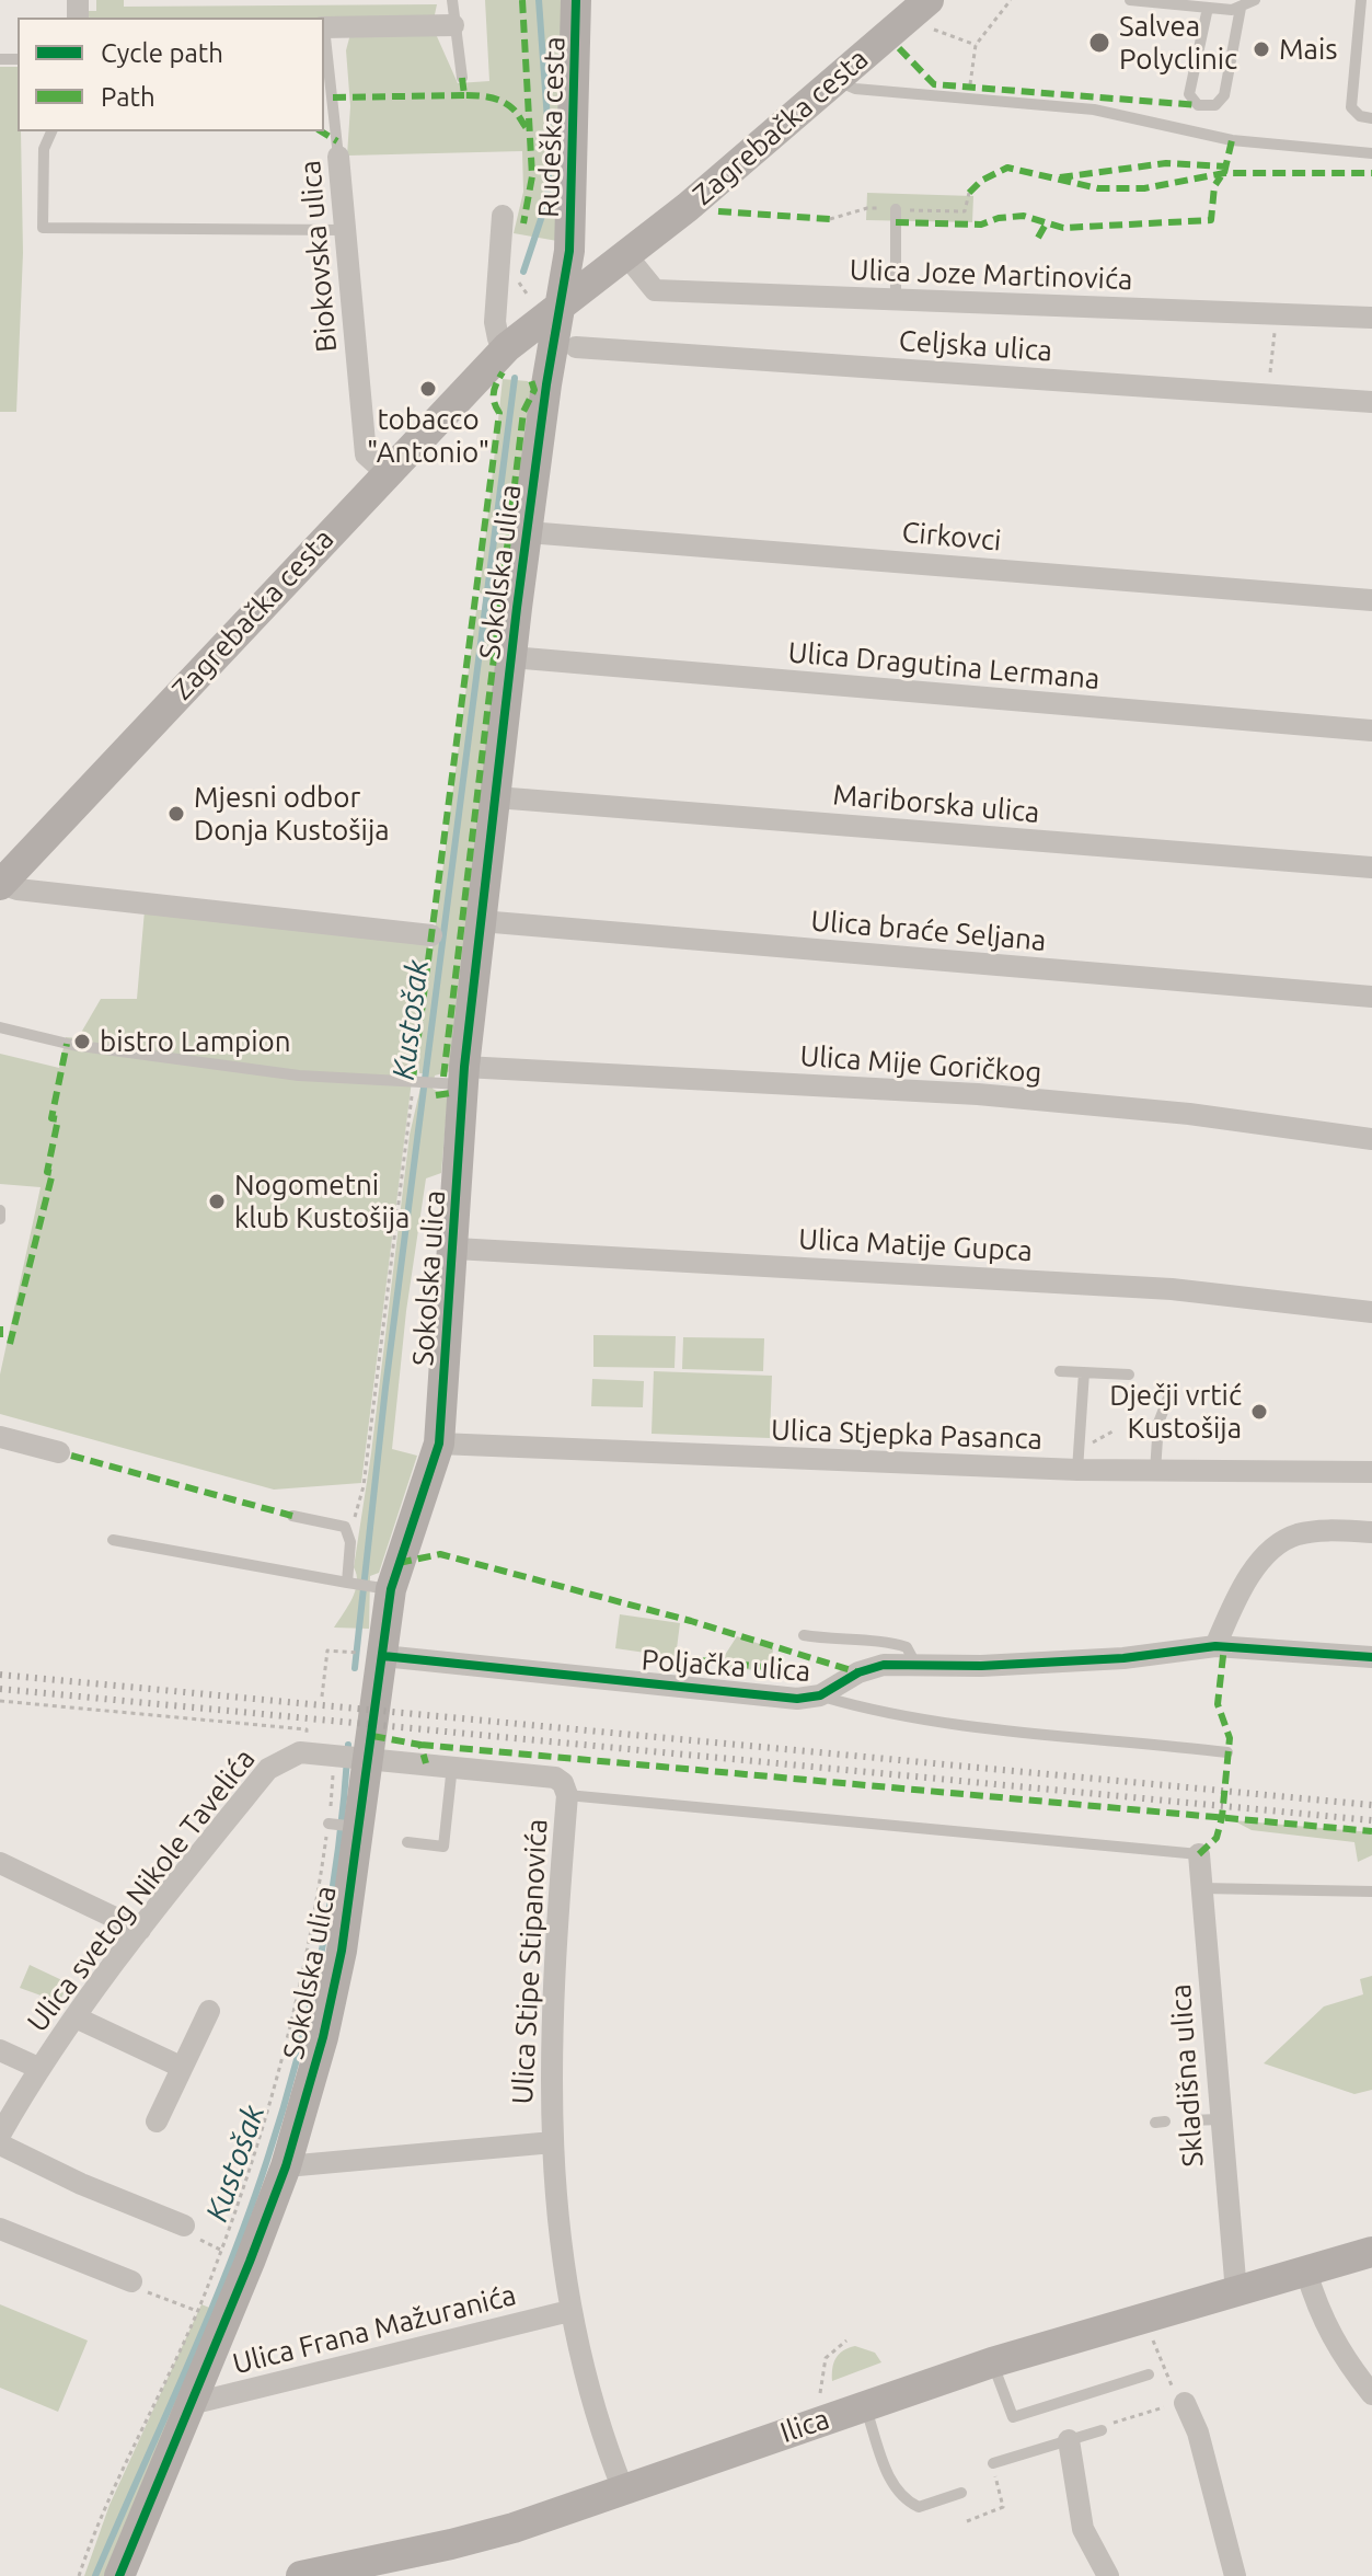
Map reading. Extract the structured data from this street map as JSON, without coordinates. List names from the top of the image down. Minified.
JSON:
{"streets":{"street":["Rudeška cesta","Zagrebačka cesta","Biokovska ulica","Ulica Joze Martinovića","Celjska ulica","Cirkovci","Sokolska ulica","Ulica Dragutina Lermana","Mariborska ulica","Ulica braće Seljana","Ulica Mije Goričkog","Ulica Matije Gupca","Ulica Stjepka Pasanca","Poljačka ulica","Ulica svetog Nikole Tavelića","Ulica Stipe Stipanovića","Skladišna ulica","Ulica Frana Mažuranića","Ilica"]},"crossings":[["Rudeška cesta","Zagrebačka cesta"],["Rudeška cesta","Sokolska ulica"],["Zagrebačka cesta","Biokovska ulica"],["Zagrebačka cesta","Ulica Joze Martinovića"],["Zagrebačka cesta","Sokolska ulica"],["Cirkovci","Sokolska ulica"],["Sokolska ulica","Ulica Dragutina Lermana"],["Sokolska ulica","Mariborska ulica"],["Sokolska ulica","Ulica braće Seljana"],["Sokolska ulica","Ulica Mije Goričkog"],["Sokolska ulica","Ulica Matije Gupca"],["Sokolska ulica","Ulica Stjepka Pasanca"],["Sokolska ulica","Poljačka ulica"],["Sokolska ulica","Ulica svetog Nikole Tavelića"],["Sokolska ulica","Ulica Stipe Stipanovića"],["Sokolska ulica","Ulica Frana Mažuranića"],["Ulica svetog Nikole Tavelića","Ulica Stipe Stipanovića"],["Ulica Stipe Stipanovića","Ulica Frana Mažuranića"],["Ulica Stipe Stipanovića","Ilica"],["Skladišna ulica","Ilica"]],"water":["Kustošak"],"places":["Salvea Polyclinic","Mais","tobacco \"Antonio\"","Mjesni odbor Donja Kustošija","bistro Lampion","Nogometni klub Kustošija","Dječji vrtić Kustošija"],"legend":["Cycle path","Path"]}
